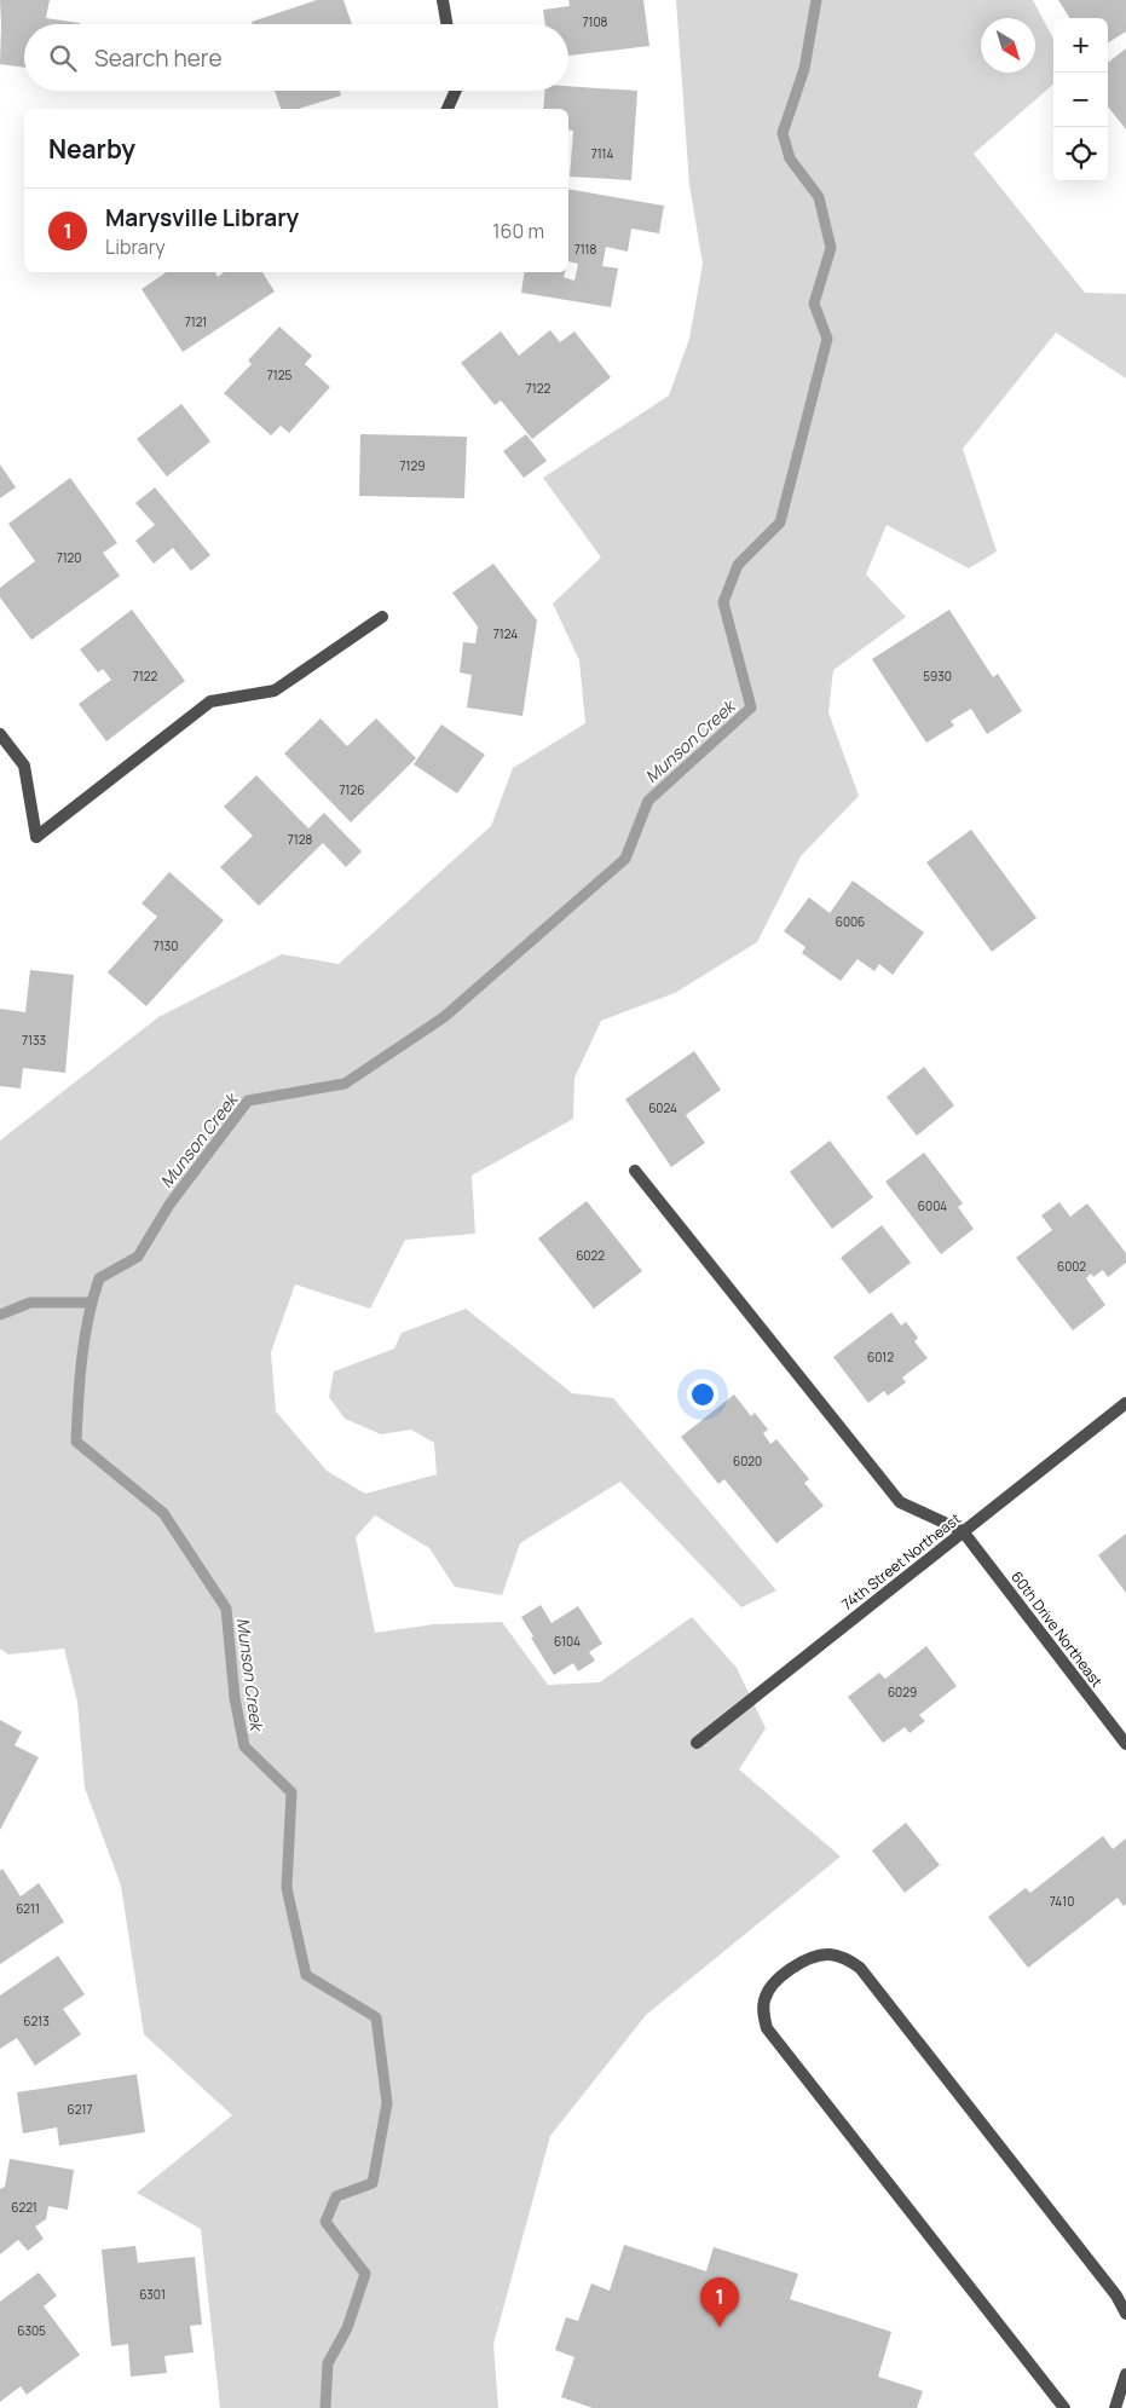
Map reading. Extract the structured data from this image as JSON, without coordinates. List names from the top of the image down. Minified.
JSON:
{"streets":{"street":["74th Street Northeast","60th Drive Northeast"]},"crossings":[["74th Street Northeast","60th Drive Northeast"]],"water":["Munson Creek"],"house_numbers":["7108","7114","7118","7121","7125","7122","7129","7120","7124","7122","5930","7126","7128","6006","7130","7133","6024","6004","6022","6002","6012","6020","6104","6029","7410","6211","6213","6217","6221","6301","6305"],"north":"bottom right","page":{"map_buttons":["+","−"],"search":"Search here","heading":"Nearby","list":[{"mark":"1","name":"Marysville Library","note":"Library","value":"160 m"}],"pins":"1"}}
